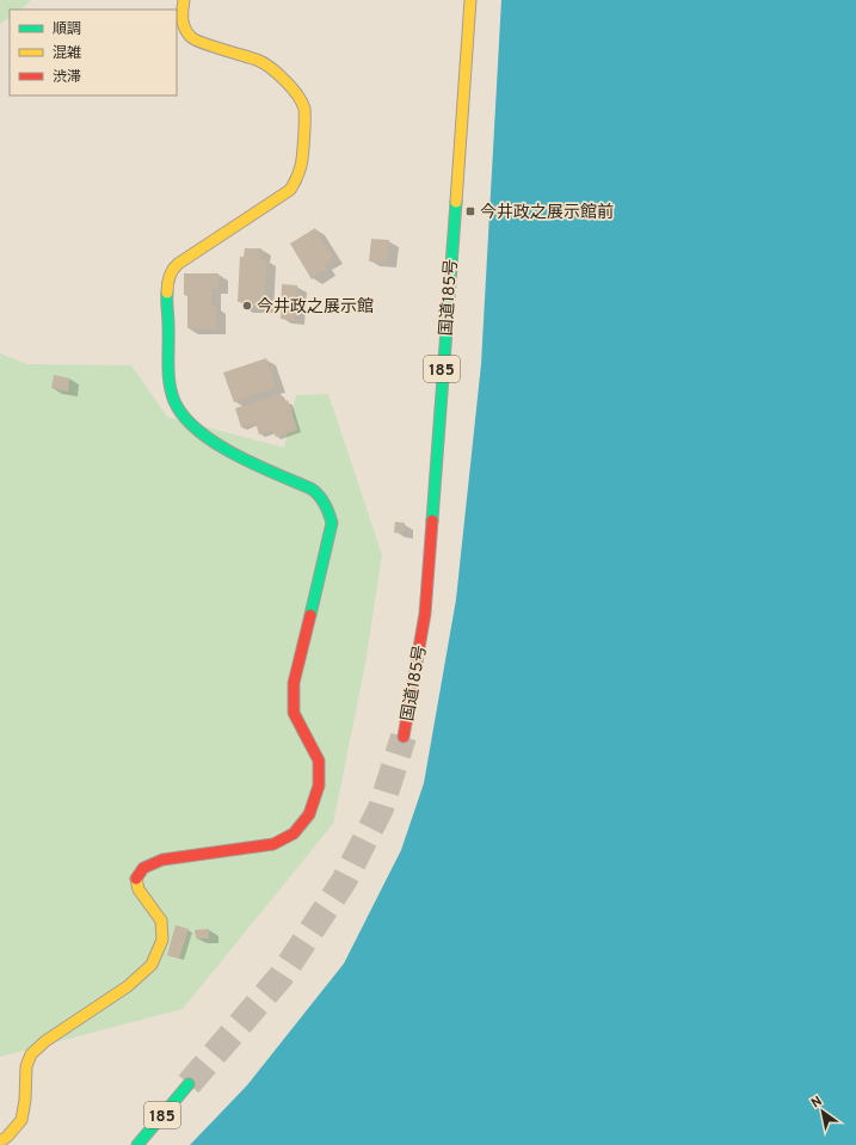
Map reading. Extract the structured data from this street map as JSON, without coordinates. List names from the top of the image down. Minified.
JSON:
{"streets":{"main road":["国道185号","185"]},"places":{"transit":["今井政之展示館前"],"other":["今井政之展示館"]},"legend":["順調","混雑","渋滞"],"north":"top left"}
